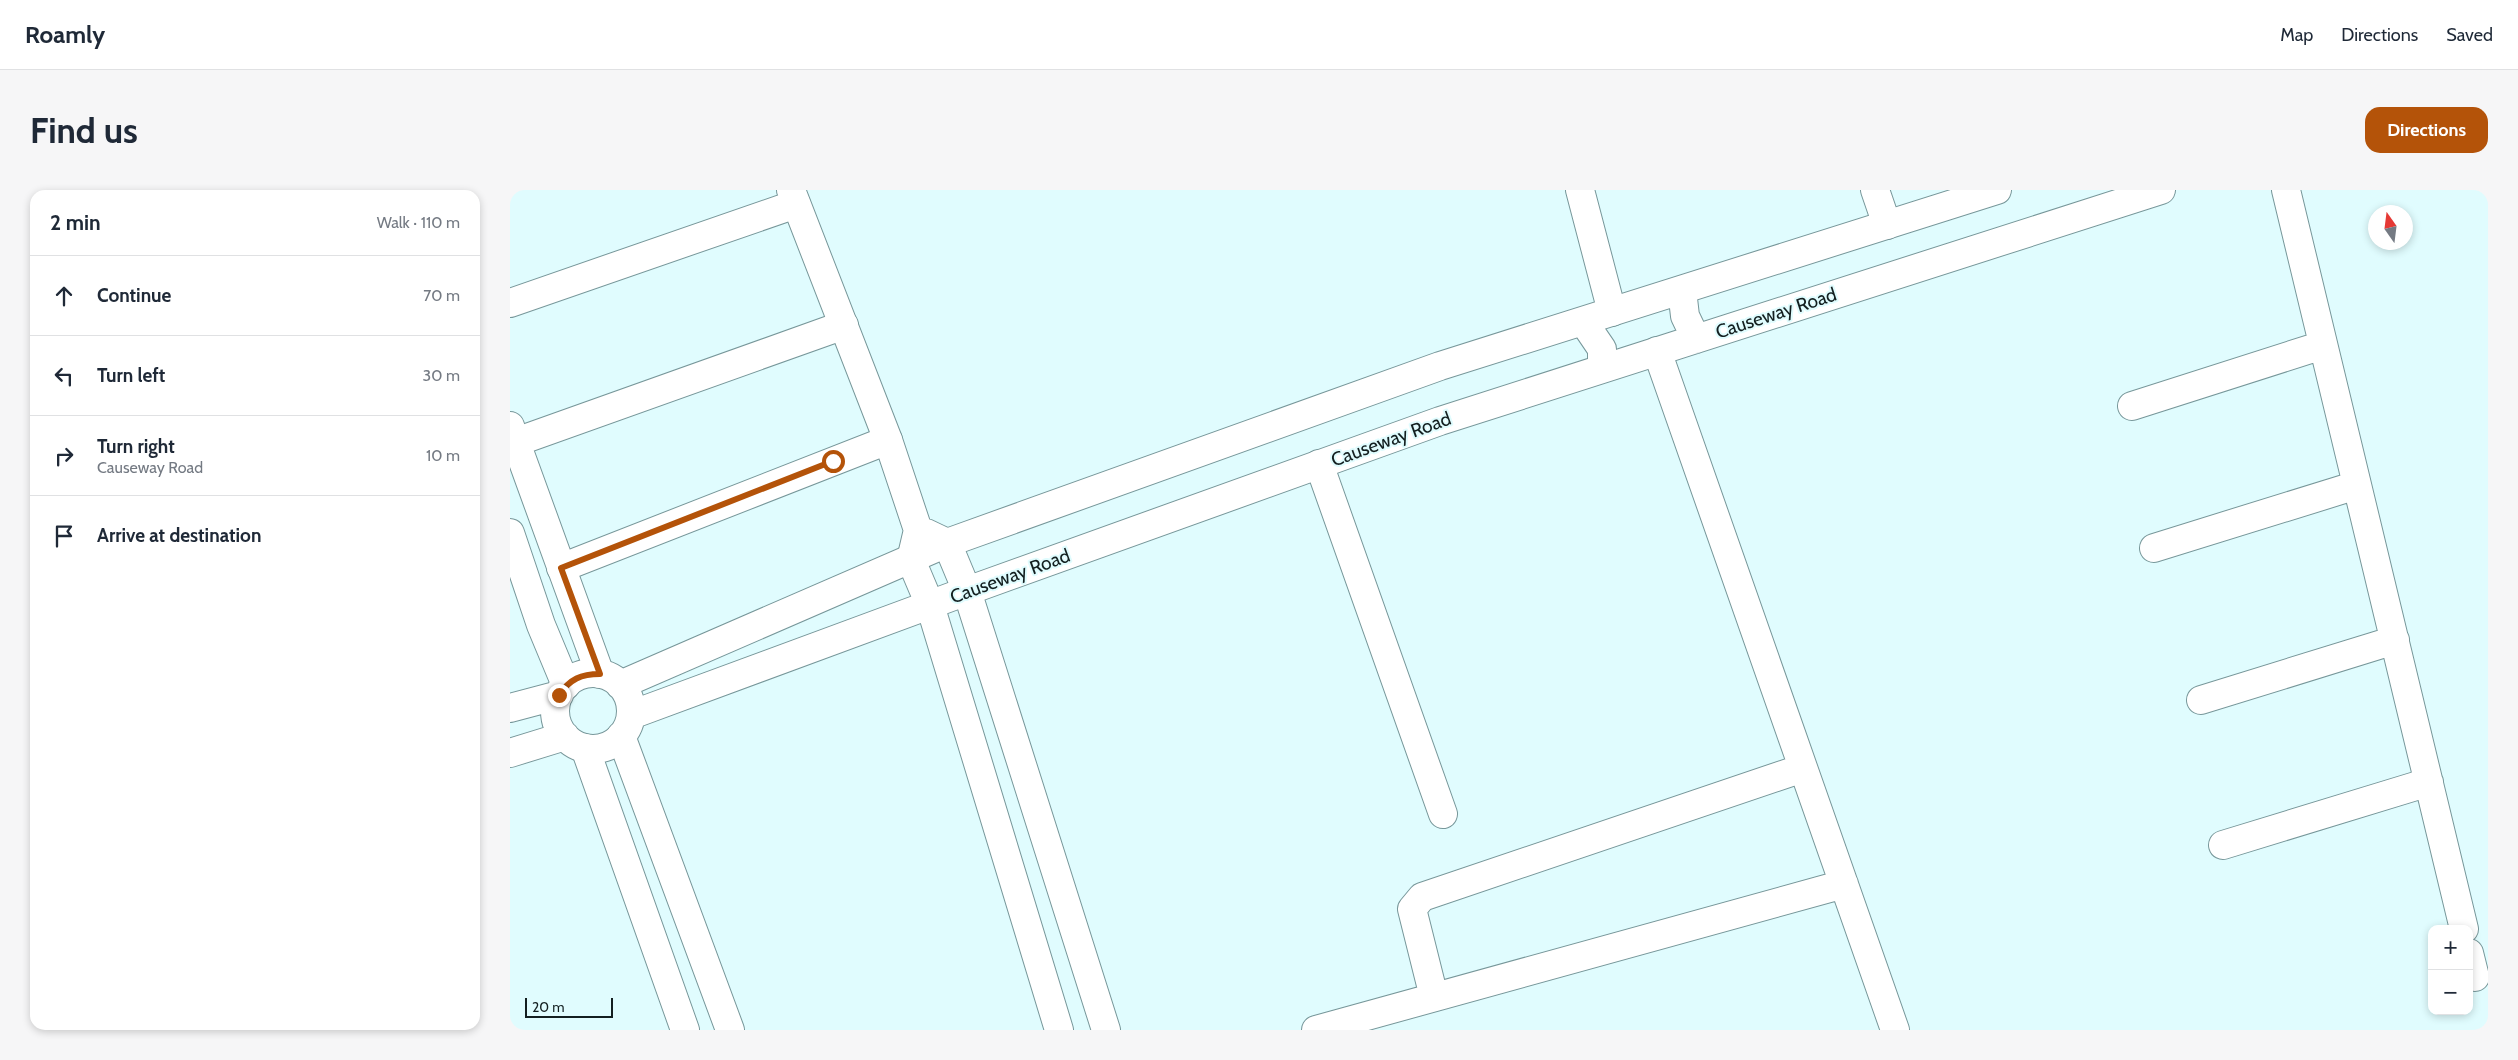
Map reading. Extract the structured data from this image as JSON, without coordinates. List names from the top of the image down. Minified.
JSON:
{"streets":{"street":["Causeway Road"]},"scale_bar":"20 m","north":"top","page":{"header":"Roamly","nav":["Map","Directions","Saved"],"buttons":"Directions","title":"Find us","heading":["2 min","Walk · 110 m"],"list":[["Continue","70 m"],["Turn left","30 m"],["Turn right","Causeway Road","10 m"],"Arrive at destination"],"map_buttons":["+","−"],"scale":"20 m"}}
